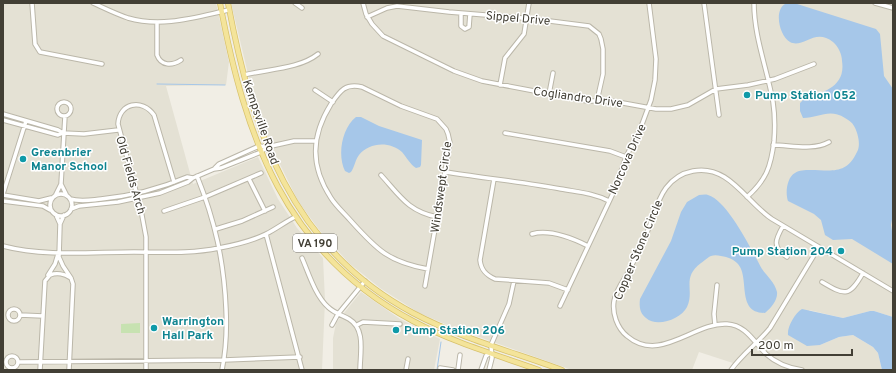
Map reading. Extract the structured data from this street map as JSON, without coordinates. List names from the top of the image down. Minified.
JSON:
{"streets":{"main road":["Kempsville Road","VA 190"],"street":["Sippel Drive","Cogliandro Drive","Norcova Drive","Old Fields Arch","Windswept Circle","Copper Stone Circle"]},"crossings":[["Sippel Drive","Cogliandro Drive"],["Cogliandro Drive","Norcova Drive"]],"places":["Pump Station 052","Greenbrier Manor School","Pump Station 204","Warrington Hall Park","Pump Station 206"],"scale_bar":"200 m"}
